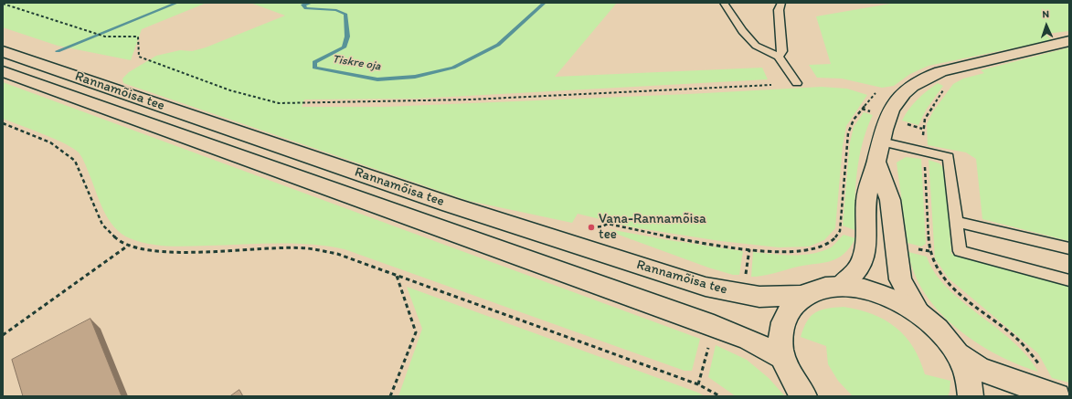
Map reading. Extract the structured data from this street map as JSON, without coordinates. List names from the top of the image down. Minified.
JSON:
{"streets":{"street":["Rannamõisa tee"]},"water":["Tiskre oja"],"places":["Vana-Rannamõisa tee"],"north":"top"}
